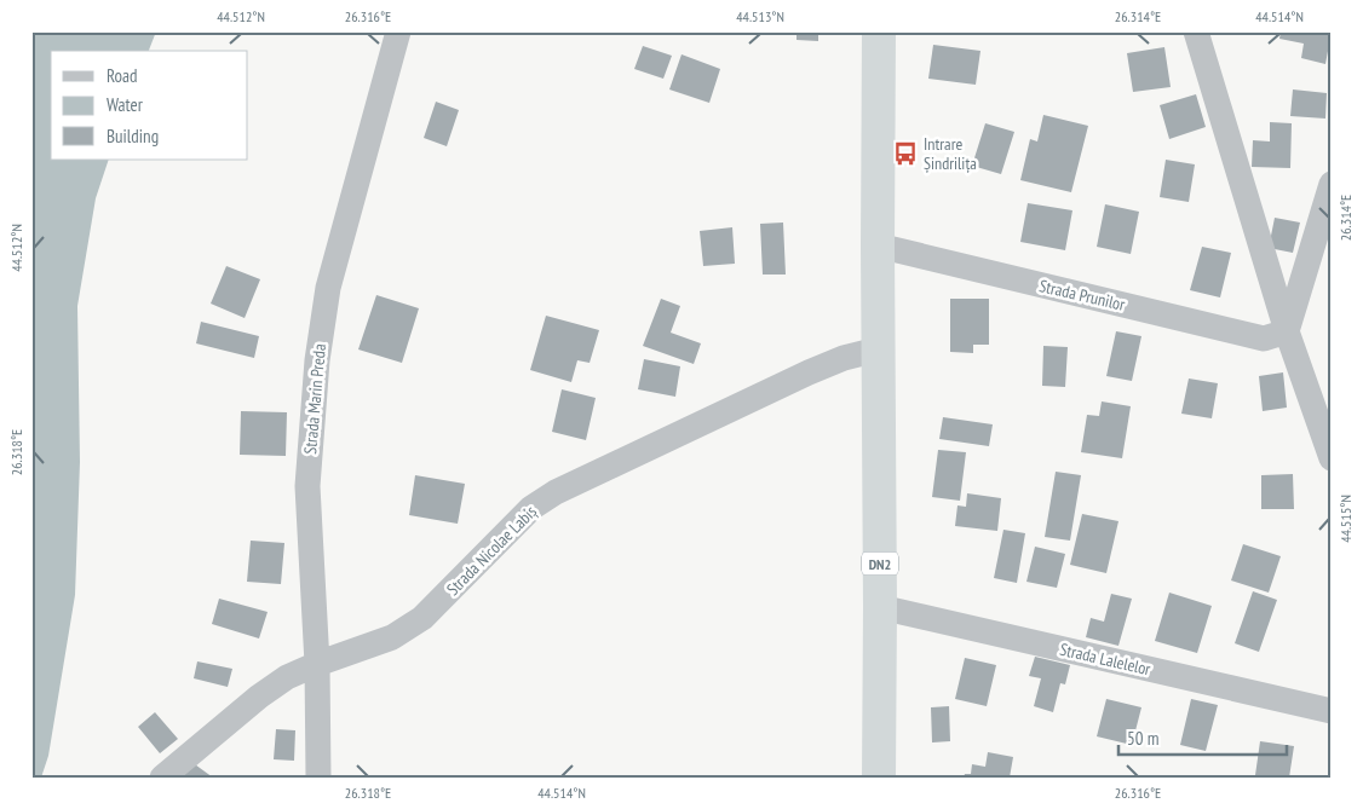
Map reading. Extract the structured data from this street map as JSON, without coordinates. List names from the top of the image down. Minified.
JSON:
{"streets":{"highway":["DN2"],"street":["Strada Prunilor","Strada Marin Preda","Strada Nicolae Labiș","Strada Lalelelor"]},"crossings":[["Strada Prunilor","DN2"],["Strada Marin Preda","Strada Nicolae Labiș"],["Strada Nicolae Labiș","DN2"],["DN2","Strada Lalelelor"]],"places":{"bus stop":["Intrare Șindrilița"]},"legend":["Road","Water","Building"],"scale_bar":"50 m","coordinates":["44.512°N","26.316°E","44.513°N","26.314°E","44.514°N","26.318°E","44.515°N"]}
